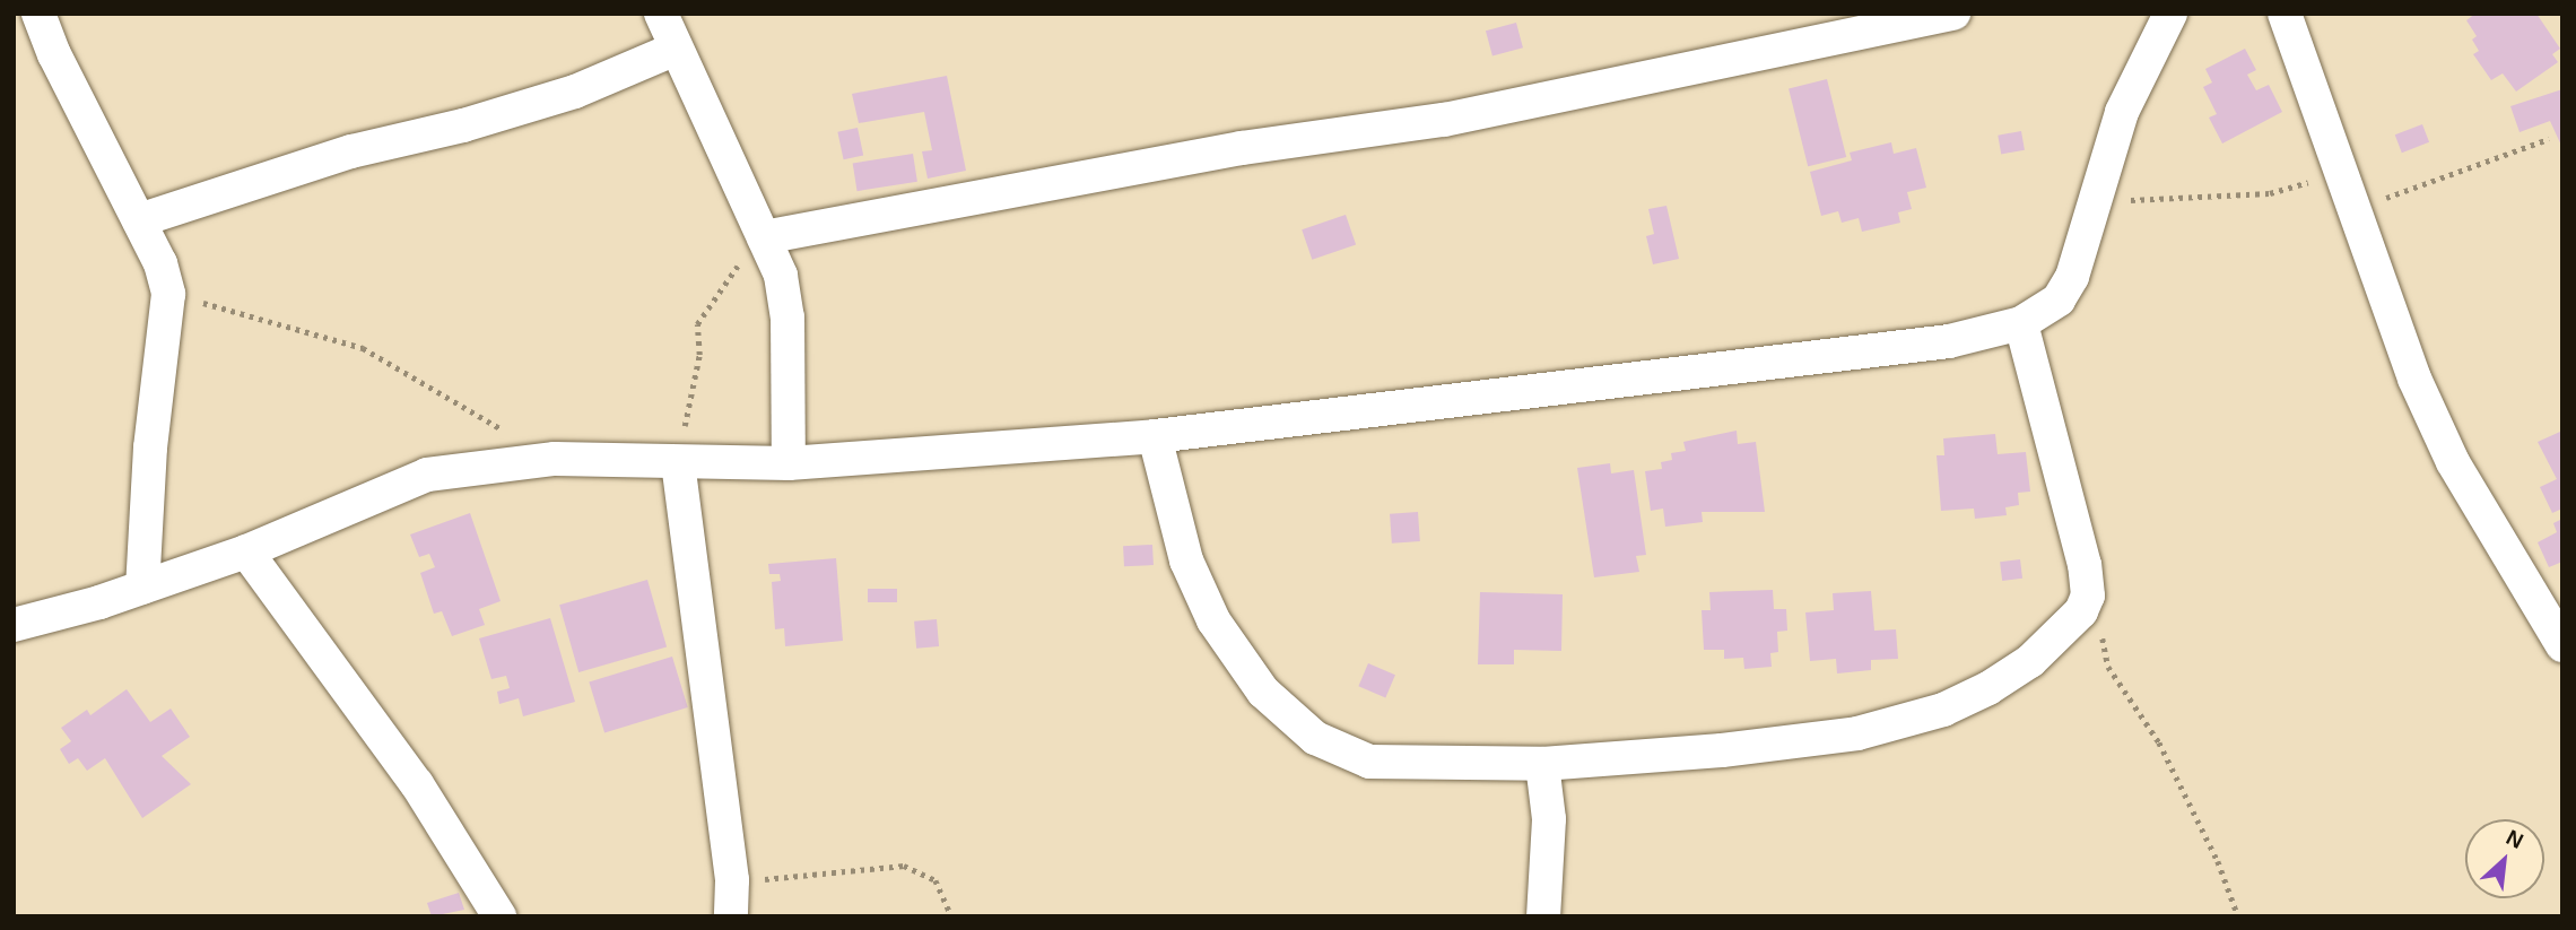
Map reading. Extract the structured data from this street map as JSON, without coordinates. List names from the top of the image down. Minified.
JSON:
{"north":"top right"}
